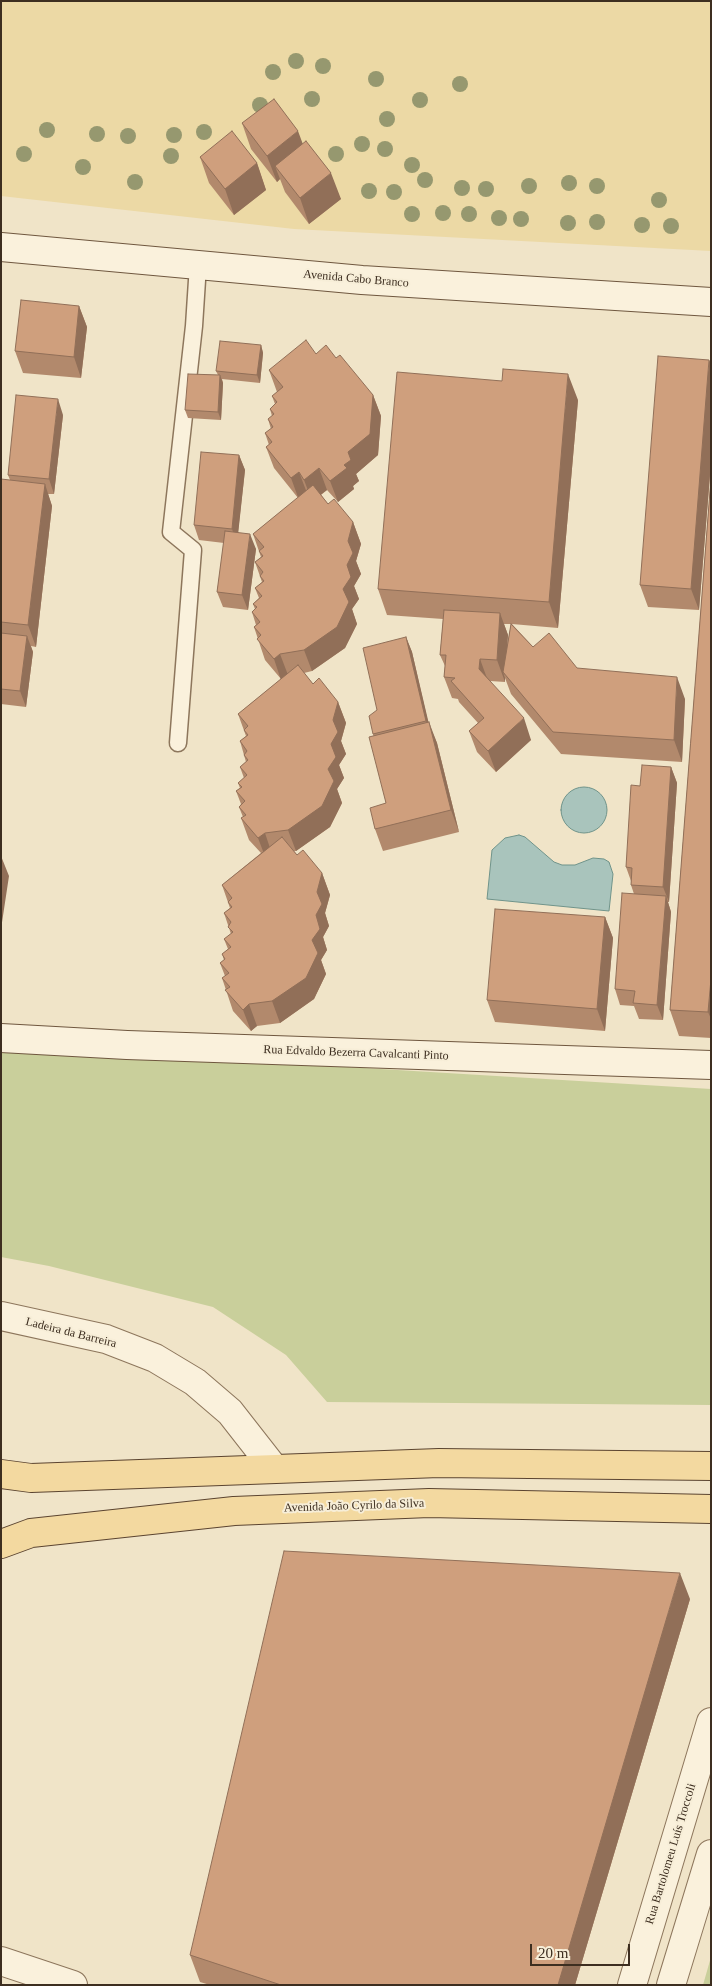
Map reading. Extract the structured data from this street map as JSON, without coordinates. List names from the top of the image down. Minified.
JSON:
{"streets":{"main road":["Avenida Cabo Branco","Rua Edvaldo Bezerra Cavalcanti Pinto","Ladeira da Barreira","Avenida João Cyrilo da Silva","Rua Bartolomeu Luís Troccoli"]},"scale_bar":"20 m"}
